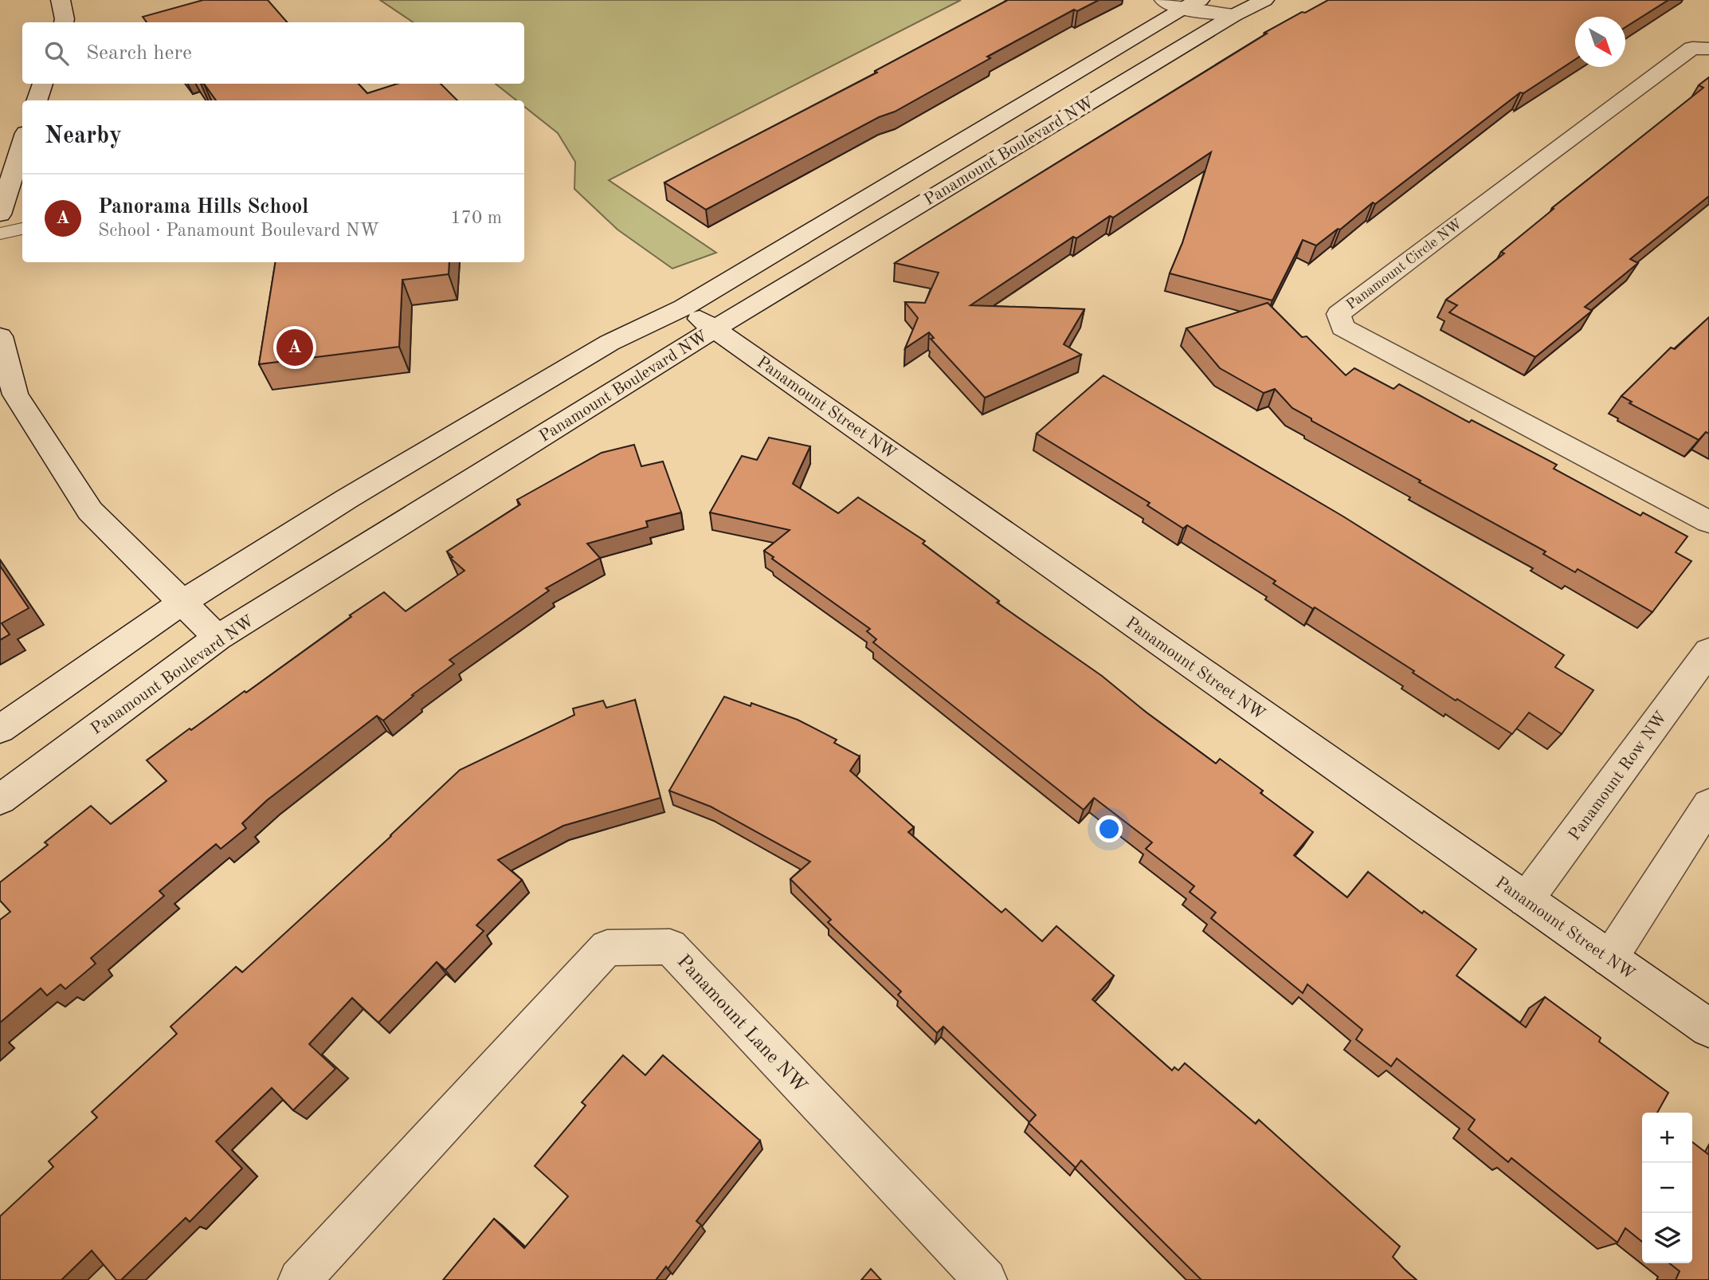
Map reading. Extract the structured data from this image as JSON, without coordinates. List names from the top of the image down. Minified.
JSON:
{"streets":{"street":["Panamount Boulevard NW","Panamount Circle NW","Panamount Street NW","Panamount Row NW","Panamount Lane NW"]},"crossings":[["Panamount Boulevard NW","Panamount Street NW"],["Panamount Street NW","Panamount Row NW"]],"north":"bottom right","page":{"search":"Search here","heading":"Nearby","list":[{"mark":"A","name":"Panorama Hills School","note":"School · Panamount Boulevard NW","value":"170 m"}],"pins":"A","map_buttons":["+","−"]}}
